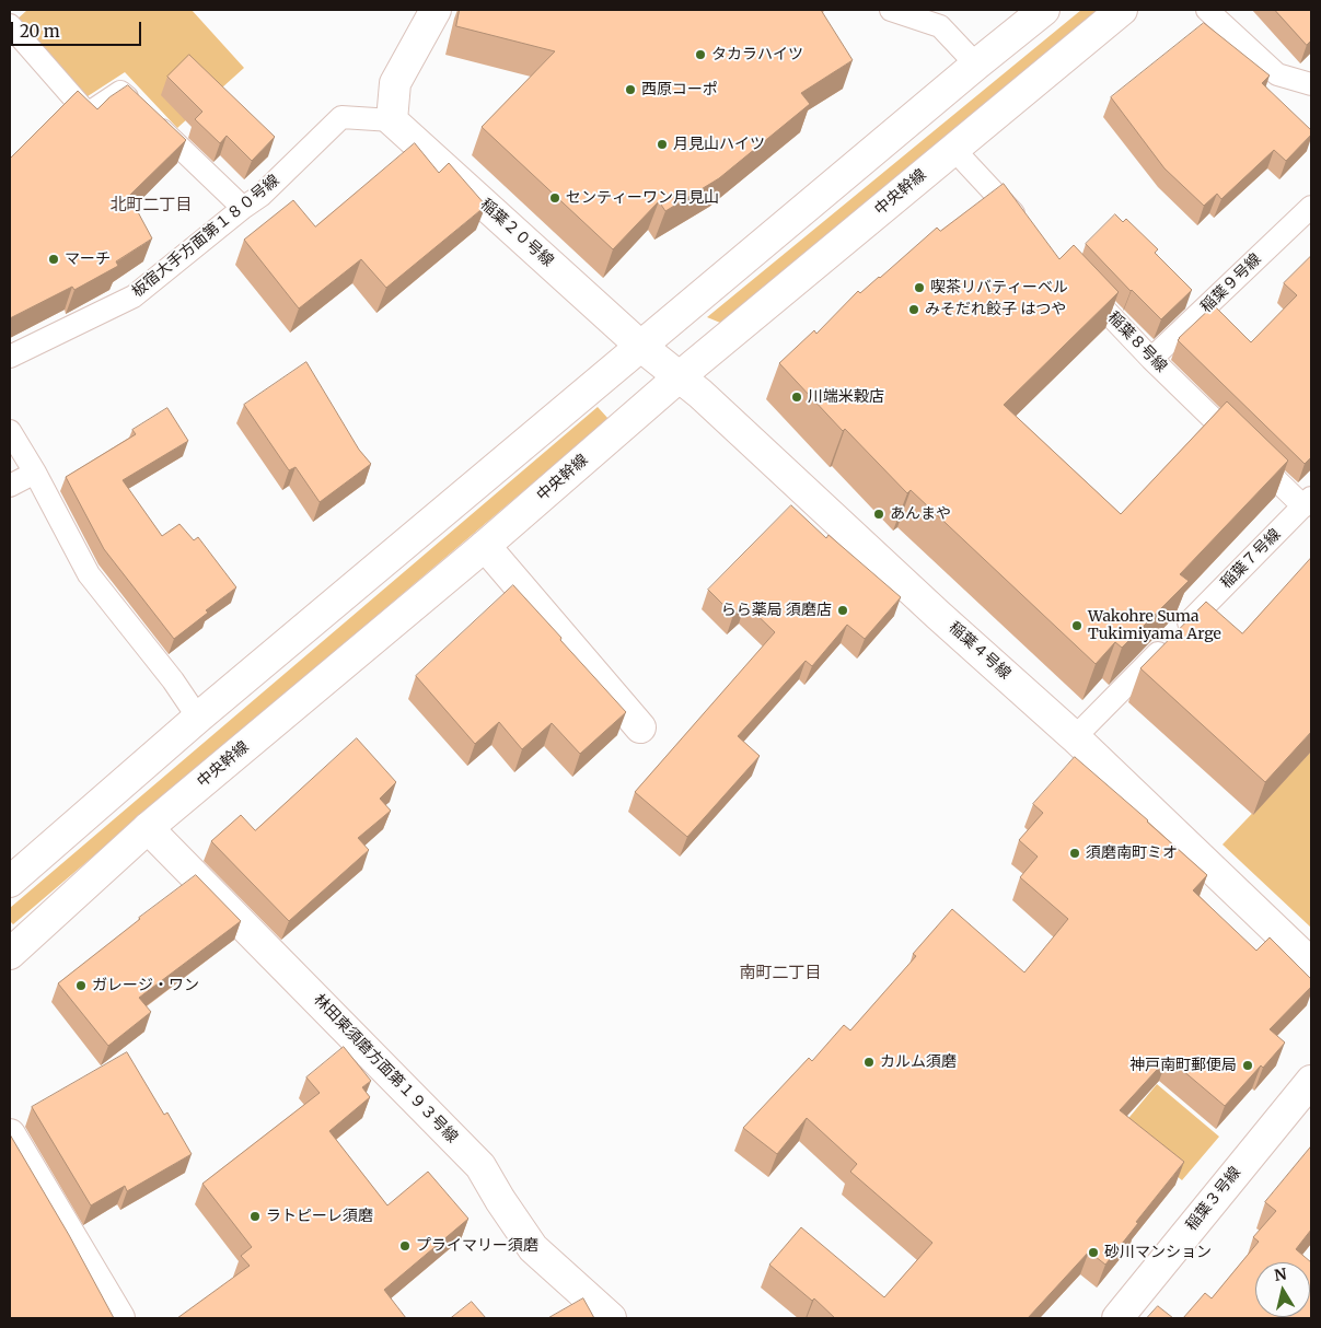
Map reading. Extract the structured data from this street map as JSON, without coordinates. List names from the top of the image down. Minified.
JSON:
{"streets":{"street":["中央幹線","稲葉２０号線","稲葉４号線","林田東須磨方面第１９３号線","稲葉３号線"],"lane":["板宿大手方面第１８０号線","稲葉９号線","稲葉８号線","稲葉７号線"]},"crossings":[["中央幹線","稲葉４号線"],["中央幹線","林田東須磨方面第１９３号線"],["稲葉２０号線","板宿大手方面第１８０号線"],["稲葉２０号線","稲葉４号線"],["稲葉９号線","稲葉８号線"],["稲葉８号線","稲葉７号線"],["稲葉７号線","稲葉４号線"]],"districts":["北町二丁目","南町二丁目"],"places":["タカラハイツ","西原コーポ","月見山ハイツ","センティーワン月見山","マーチ","喫茶リバティーベル","みそだれ餃子 はつや","川端米穀店","あんまや","らら薬局 須磨店","Wakohre Suma Tukimiyama Arge","須磨南町ミオ","ガレージ・ワン","カルム須磨","神戸南町郵便局","ラトピーレ須磨","プライマリー須磨","砂川マンション"],"scale_bar":"20 m","north":"top"}
